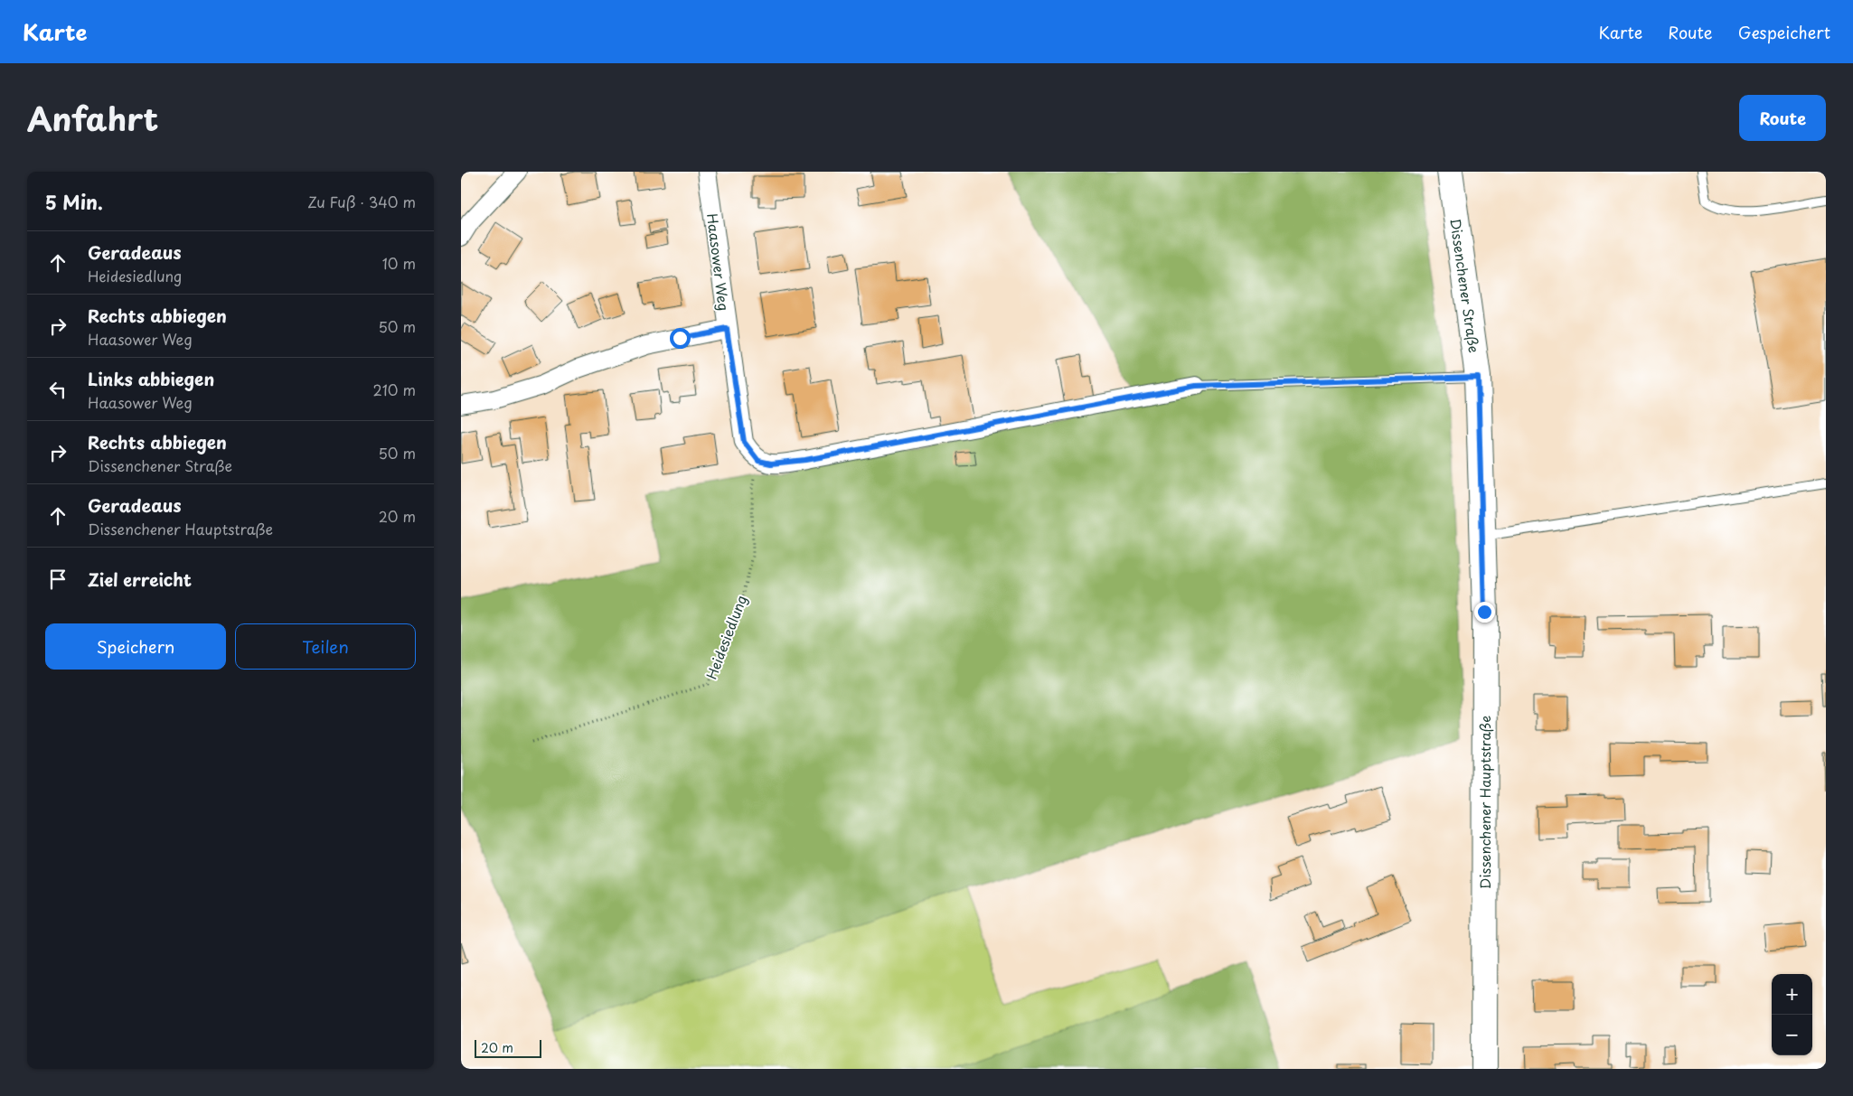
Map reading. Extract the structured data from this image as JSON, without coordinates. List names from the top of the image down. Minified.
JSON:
{"streets":{"main road":["Dissenchener Straße","Dissenchener Hauptstraße"],"street":["Haasower Weg"],"path":["Heidesiedlung"]},"crossings":[["Haasower Weg","Heidesiedlung"],["Dissenchener Straße","Dissenchener Hauptstraße"]],"scale_bar":"20 m","page":{"header":"Karte","nav":["Karte","Route","Gespeichert"],"title":"Anfahrt","buttons":["Route",["Speichern","Teilen"]],"heading":["5 Min.","Zu Fuß · 340 m"],"list":[["Geradeaus","Heidesiedlung","10 m"],["Rechts abbiegen","Haasower Weg","50 m"],["Links abbiegen","Haasower Weg","210 m"],["Rechts abbiegen","Dissenchener Straße","50 m"],["Geradeaus","Dissenchener Hauptstraße","20 m"],"Ziel erreicht"],"map_buttons":["+","−"],"scale":"20 m"}}
